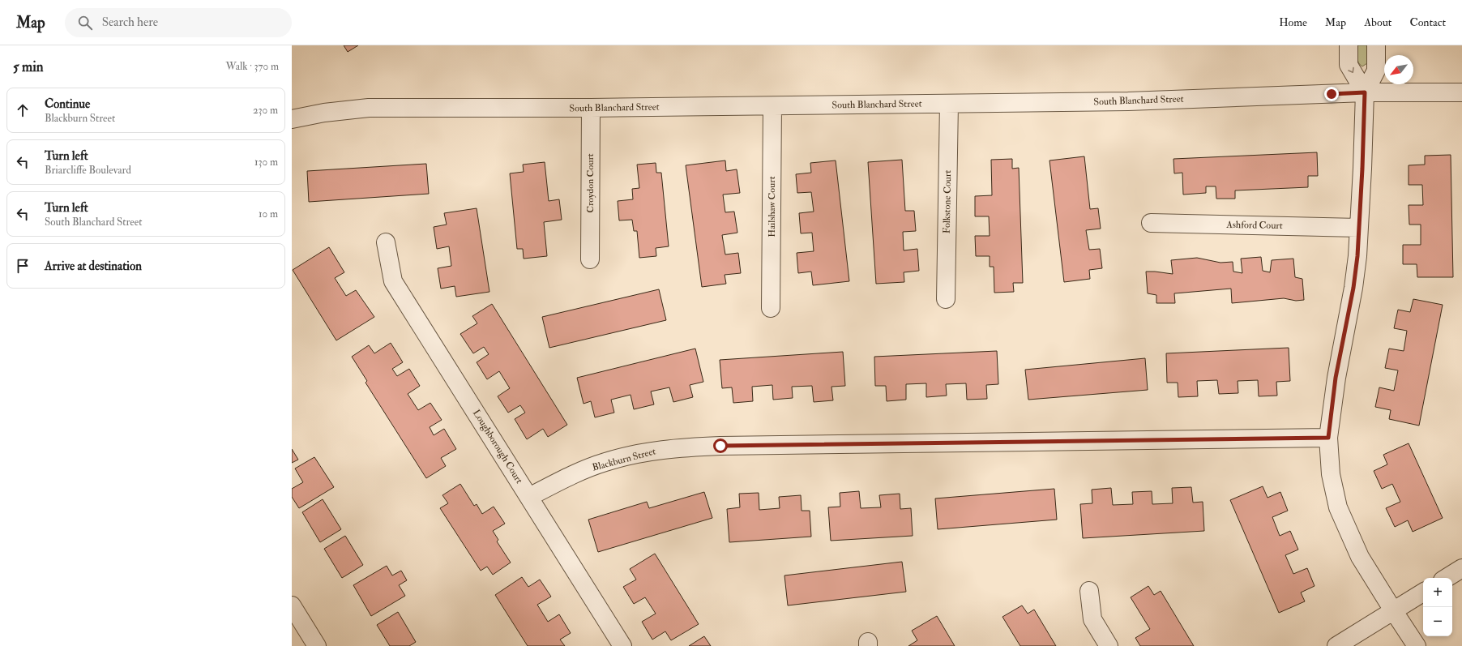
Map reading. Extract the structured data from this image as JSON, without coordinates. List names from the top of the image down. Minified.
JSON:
{"streets":{"street":["South Blanchard Street","Croydon Court","Folkstone Court","Hailshaw Court","Ashford Court","Loughborough Court","Blackburn Street"]},"crossings":[["South Blanchard Street","Croydon Court"],["South Blanchard Street","Folkstone Court"],["South Blanchard Street","Hailshaw Court"],["Loughborough Court","Blackburn Street"]],"north":"bottom left","page":{"header":"Map","search":"Search here","nav":["Home","Map","About","Contact"],"heading":["5 min","Walk · 370 m"],"list":[["Continue","Blackburn Street","230 m"],["Turn left","Briarcliffe Boulevard","130 m"],["Turn left","South Blanchard Street","10 m"],"Arrive at destination"],"map_buttons":["+","−"]}}
